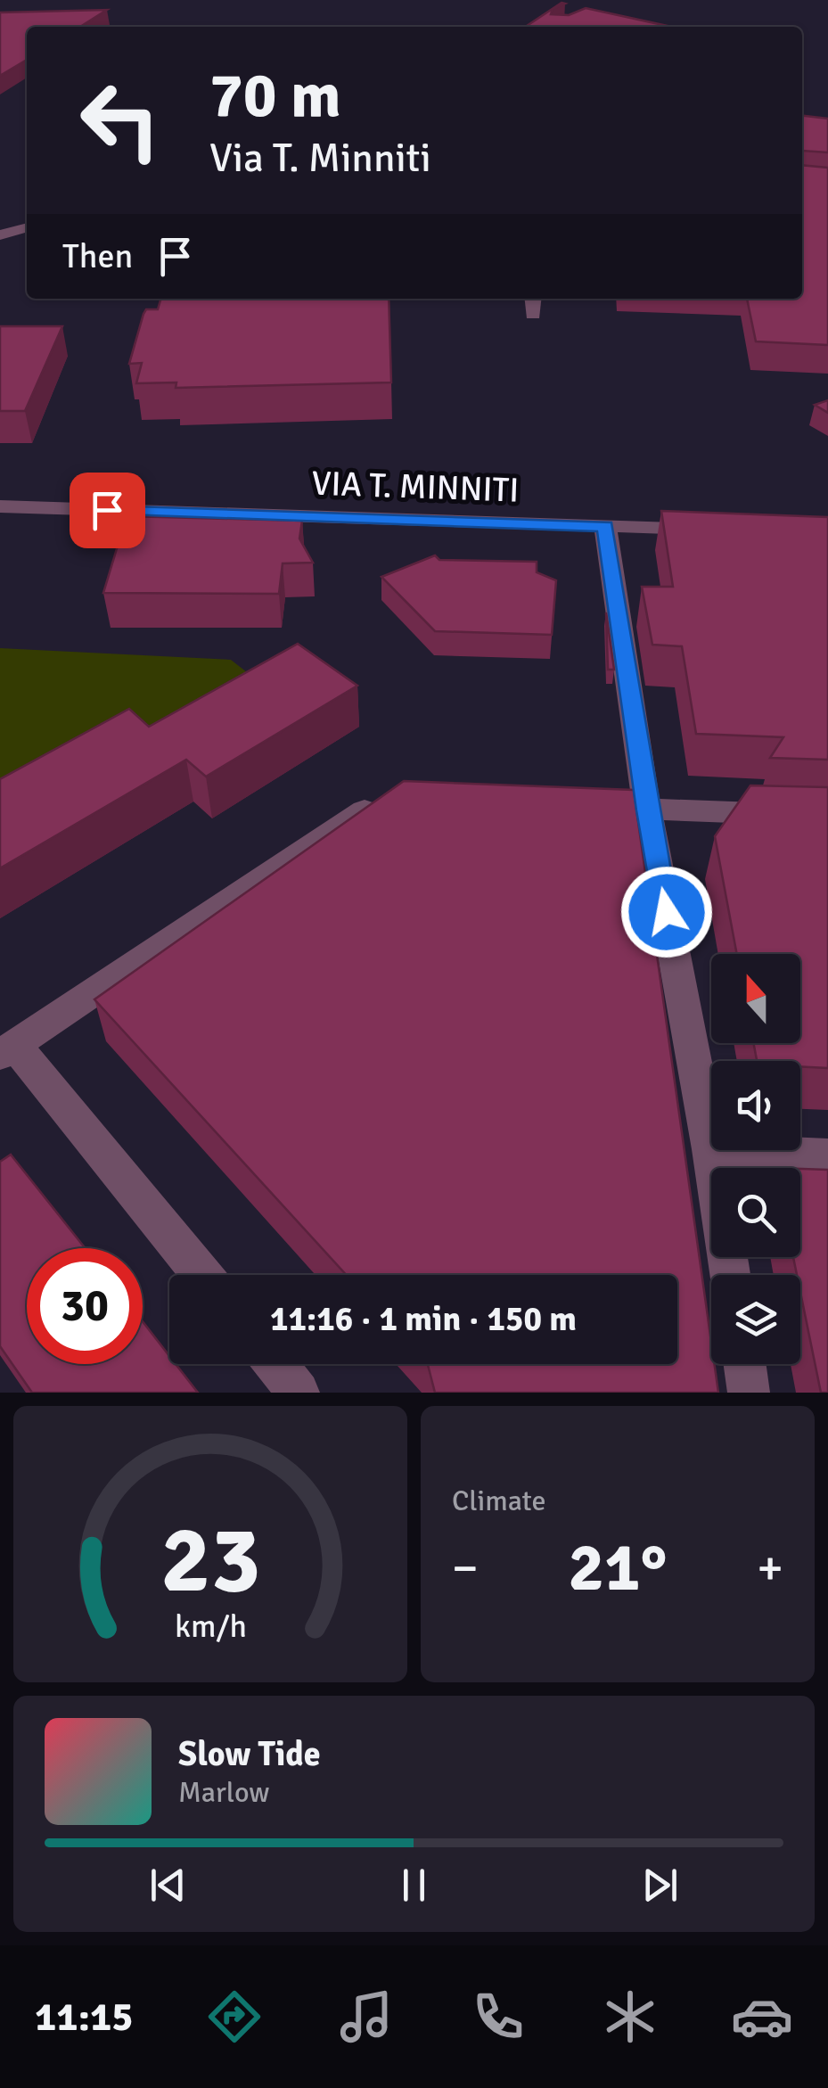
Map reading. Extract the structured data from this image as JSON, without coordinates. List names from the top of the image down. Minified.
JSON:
{"streets":{"street":["VIA T. MINNITI"]},"north":"top","page":{"turn":["70 m","Via T. Minniti"],"then":"Then","limit":"30","trip":"11:16 · 1 min · 150 m","tile":"Climate","heat":["−","21°","+"],"song":["Slow Tide","Marlow"],"tabs":"11:15","gauge":["23","km/h"]}}
